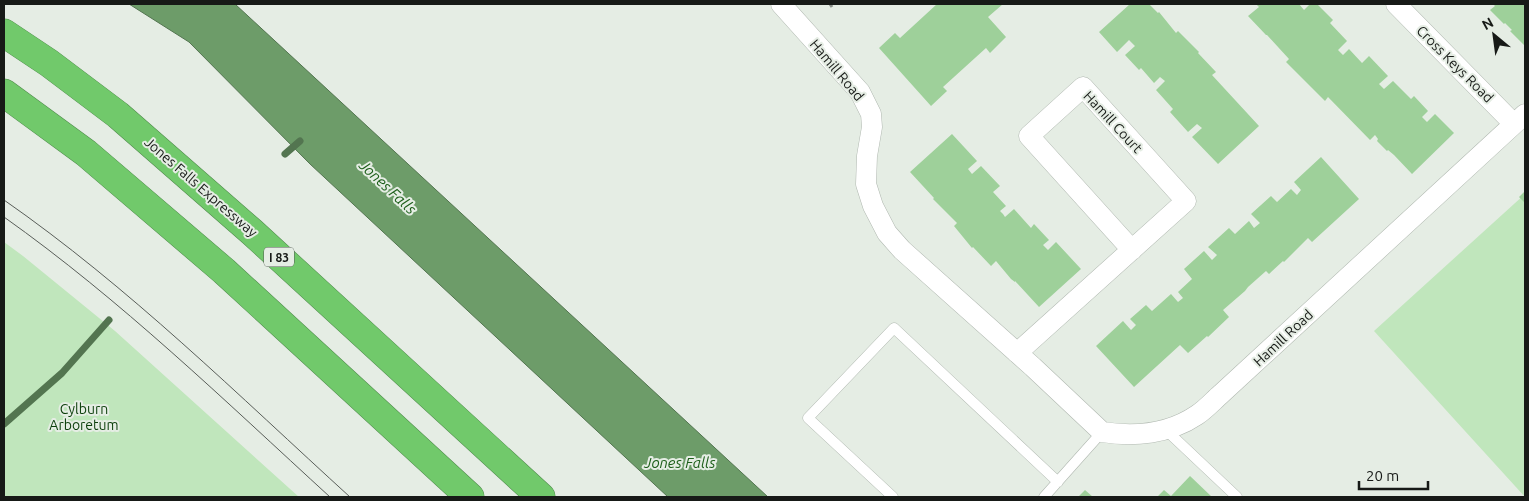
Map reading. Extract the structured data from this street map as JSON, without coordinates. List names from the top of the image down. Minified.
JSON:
{"streets":{"highway":["Jones Falls Expressway","I 83"],"street":["Cross Keys Road","Hamill Road","Hamill Court"]},"crossings":[["Cross Keys Road","Hamill Road"]],"water":["Jones Falls"],"parks":["Cylburn Arboretum"],"scale_bar":"20 m","north":"top left"}
